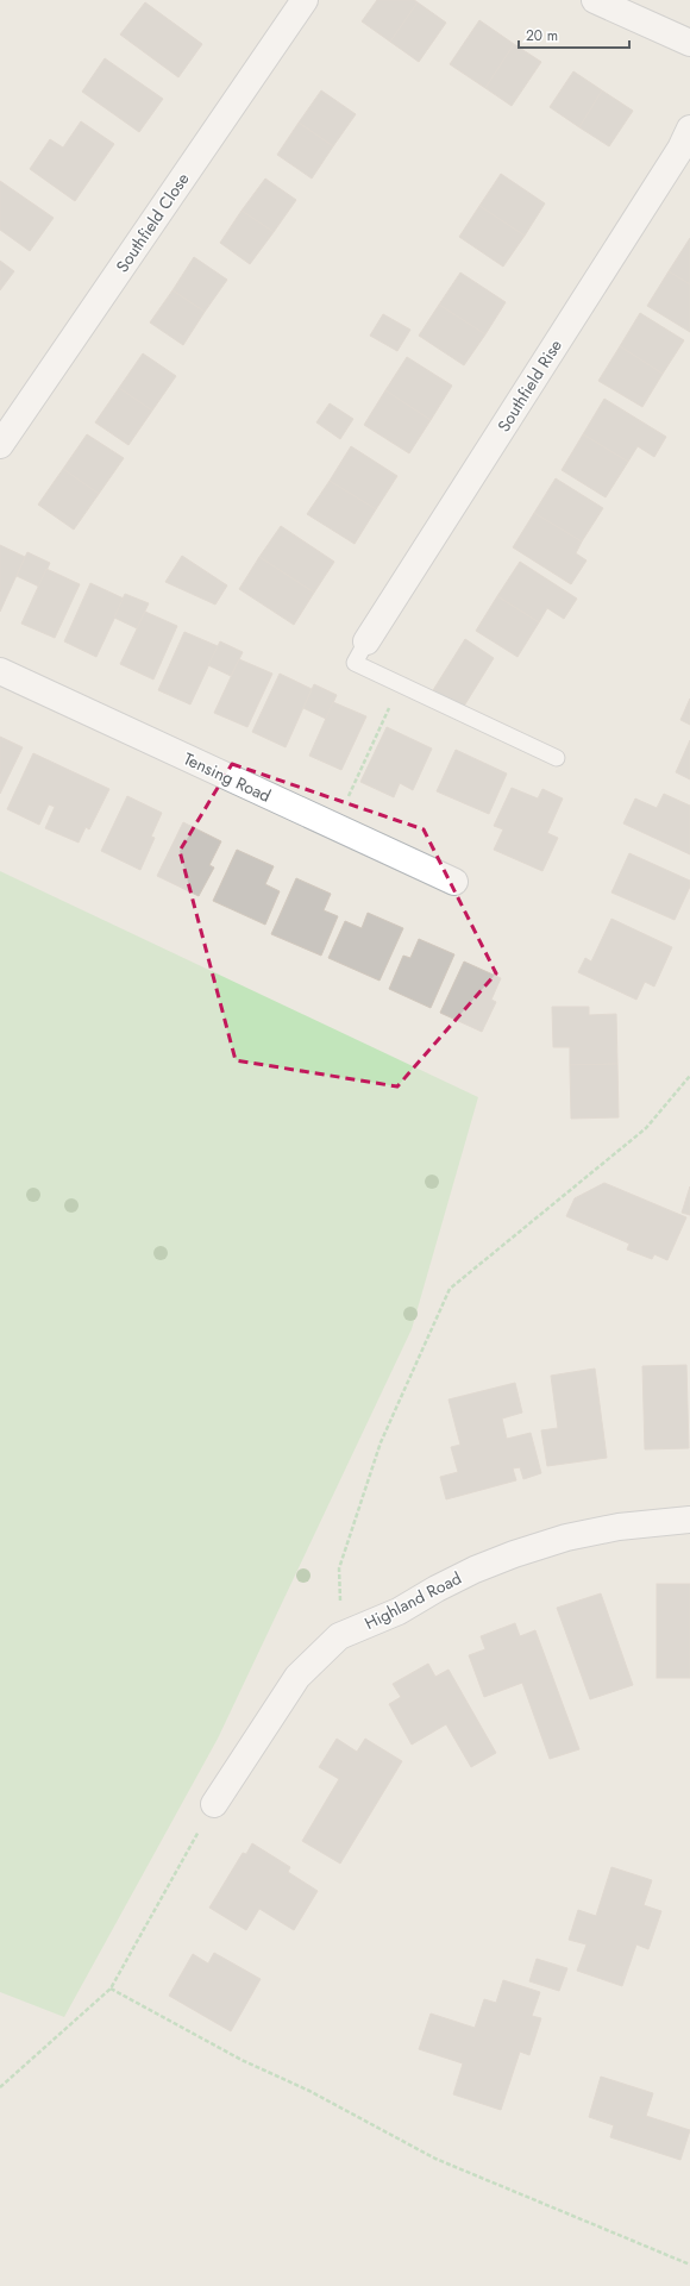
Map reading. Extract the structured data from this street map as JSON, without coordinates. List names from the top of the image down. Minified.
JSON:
{"streets":{"street":["Southfield Close","Southfield Rise","Tensing Road","Highland Road"]},"scale_bar":"20 m"}
